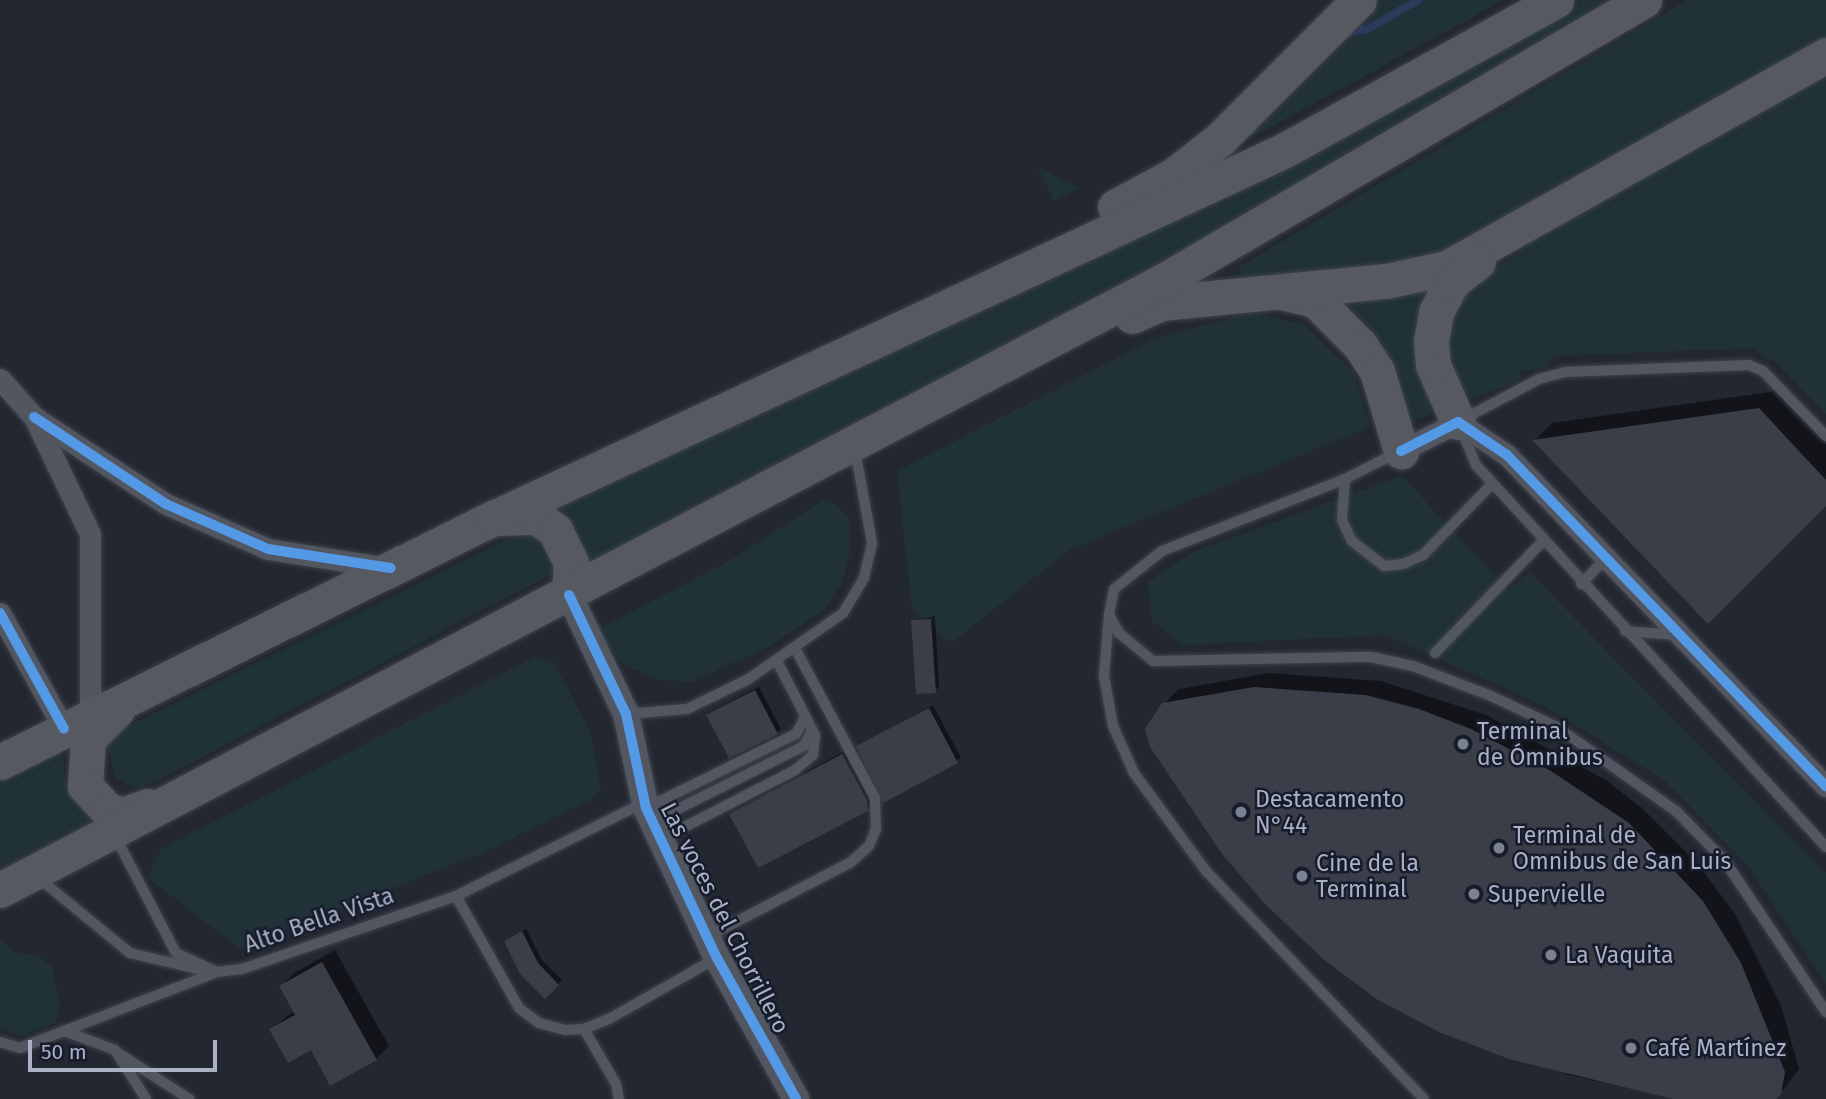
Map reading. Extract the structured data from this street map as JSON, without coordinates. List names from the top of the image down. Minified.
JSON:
{"streets":{"street":["Las voces del Chorrillero"],"lane":["Alto Bella Vista"]},"crossings":[["Las voces del Chorrillero","Alto Bella Vista"]],"places":["Terminal de Ómnibus","Destacamento N°44","Terminal de Omnibus de San Luis","Cine de la Terminal","Supervielle","La Vaquita","Café Martínez"],"scale_bar":"50 m"}
